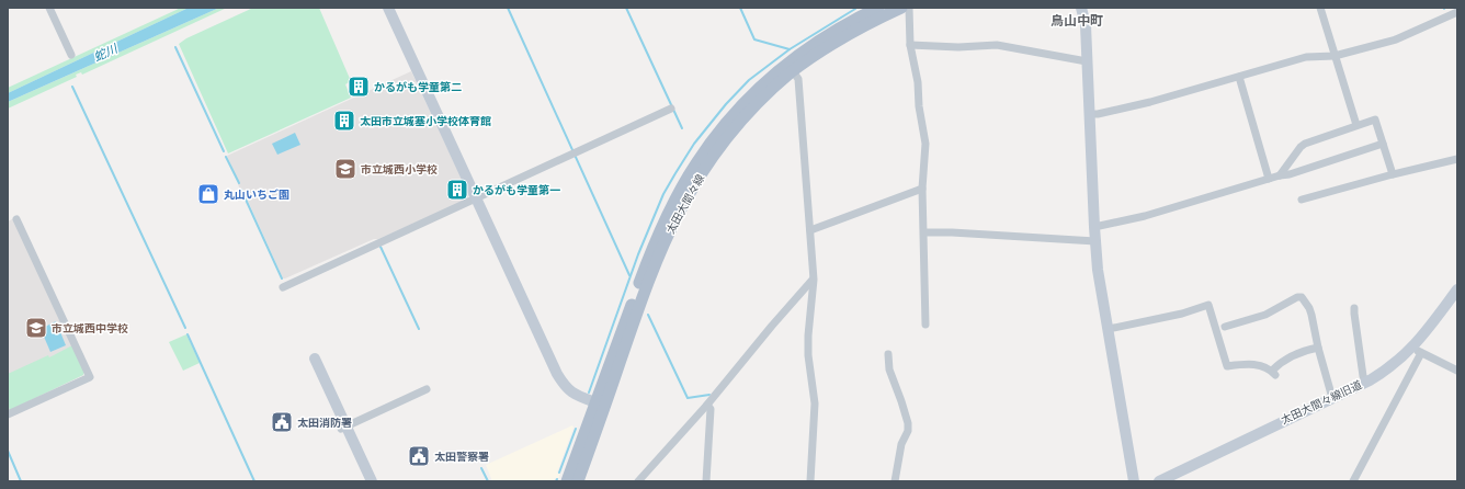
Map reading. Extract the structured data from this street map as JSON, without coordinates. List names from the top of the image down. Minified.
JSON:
{"streets":{"main road":["太田大間々線"],"street":["太田大間々線旧道"]},"districts":["鳥山中町"],"water":["蛇川"],"places":{"building":["かるがも学童第二","太田市立城塞小学校体育館","かるがも学童第一"],"school or university":["市立城西小学校","市立城西中学校"],"shop":["丸山いちご園"],"public building":["太田消防署","太田警察署"]}}
